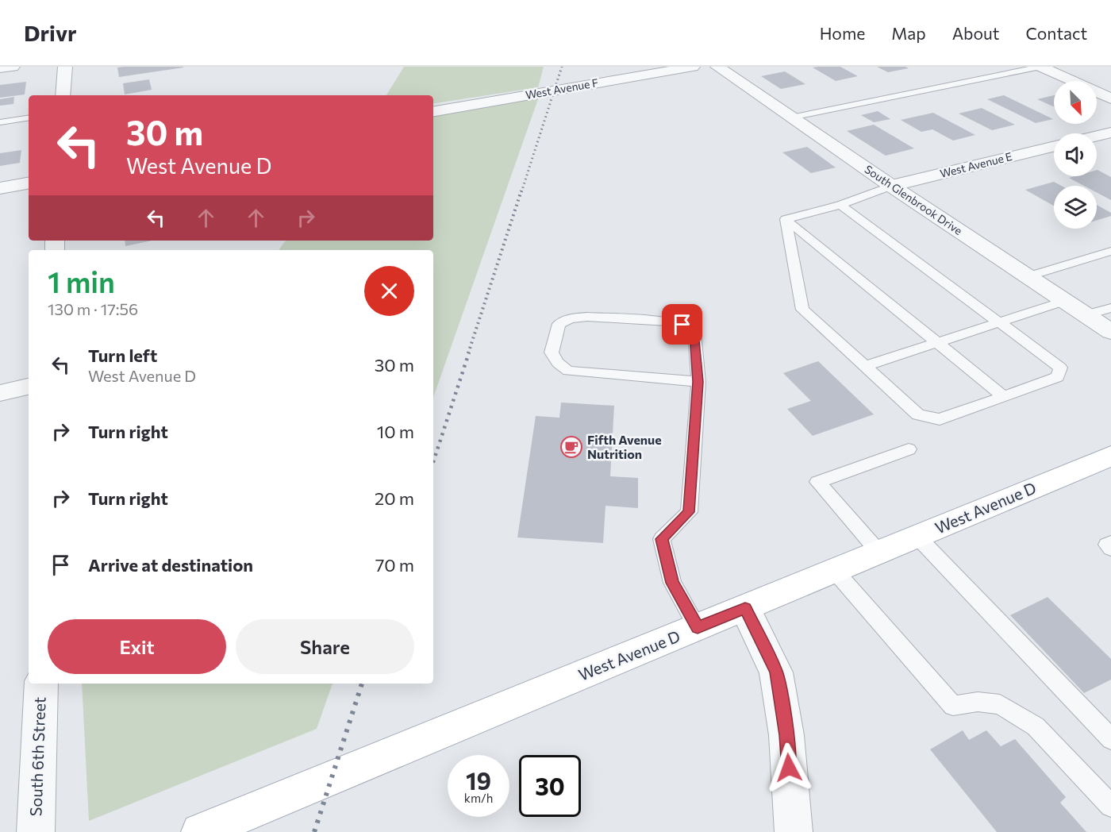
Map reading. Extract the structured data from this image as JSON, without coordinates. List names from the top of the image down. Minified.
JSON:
{"streets":{"main road":["West Avenue D"],"street":["West Avenue F","West Avenue E","South Glenbrook Drive","South 6th Street"]},"crossings":[["West Avenue E","South Glenbrook Drive"]],"places":{"cafe":["Fifth Avenue Nutrition"]},"north":"bottom right","page":{"header":"Drivr","nav":["Home","Map","About","Contact"],"turn":["30 m","West Avenue D"],"heading":["1 min","130 m · 17:56"],"list":[{"name":"Turn left","note":"West Avenue D","value":"30 m"},{"name":"Turn right","value":"10 m"},{"name":"Turn right","value":"20 m"},{"name":"Arrive at destination","value":"70 m"}],"buttons":["Exit","Share"],"speed":"19 km/h","limit":"30"}}
